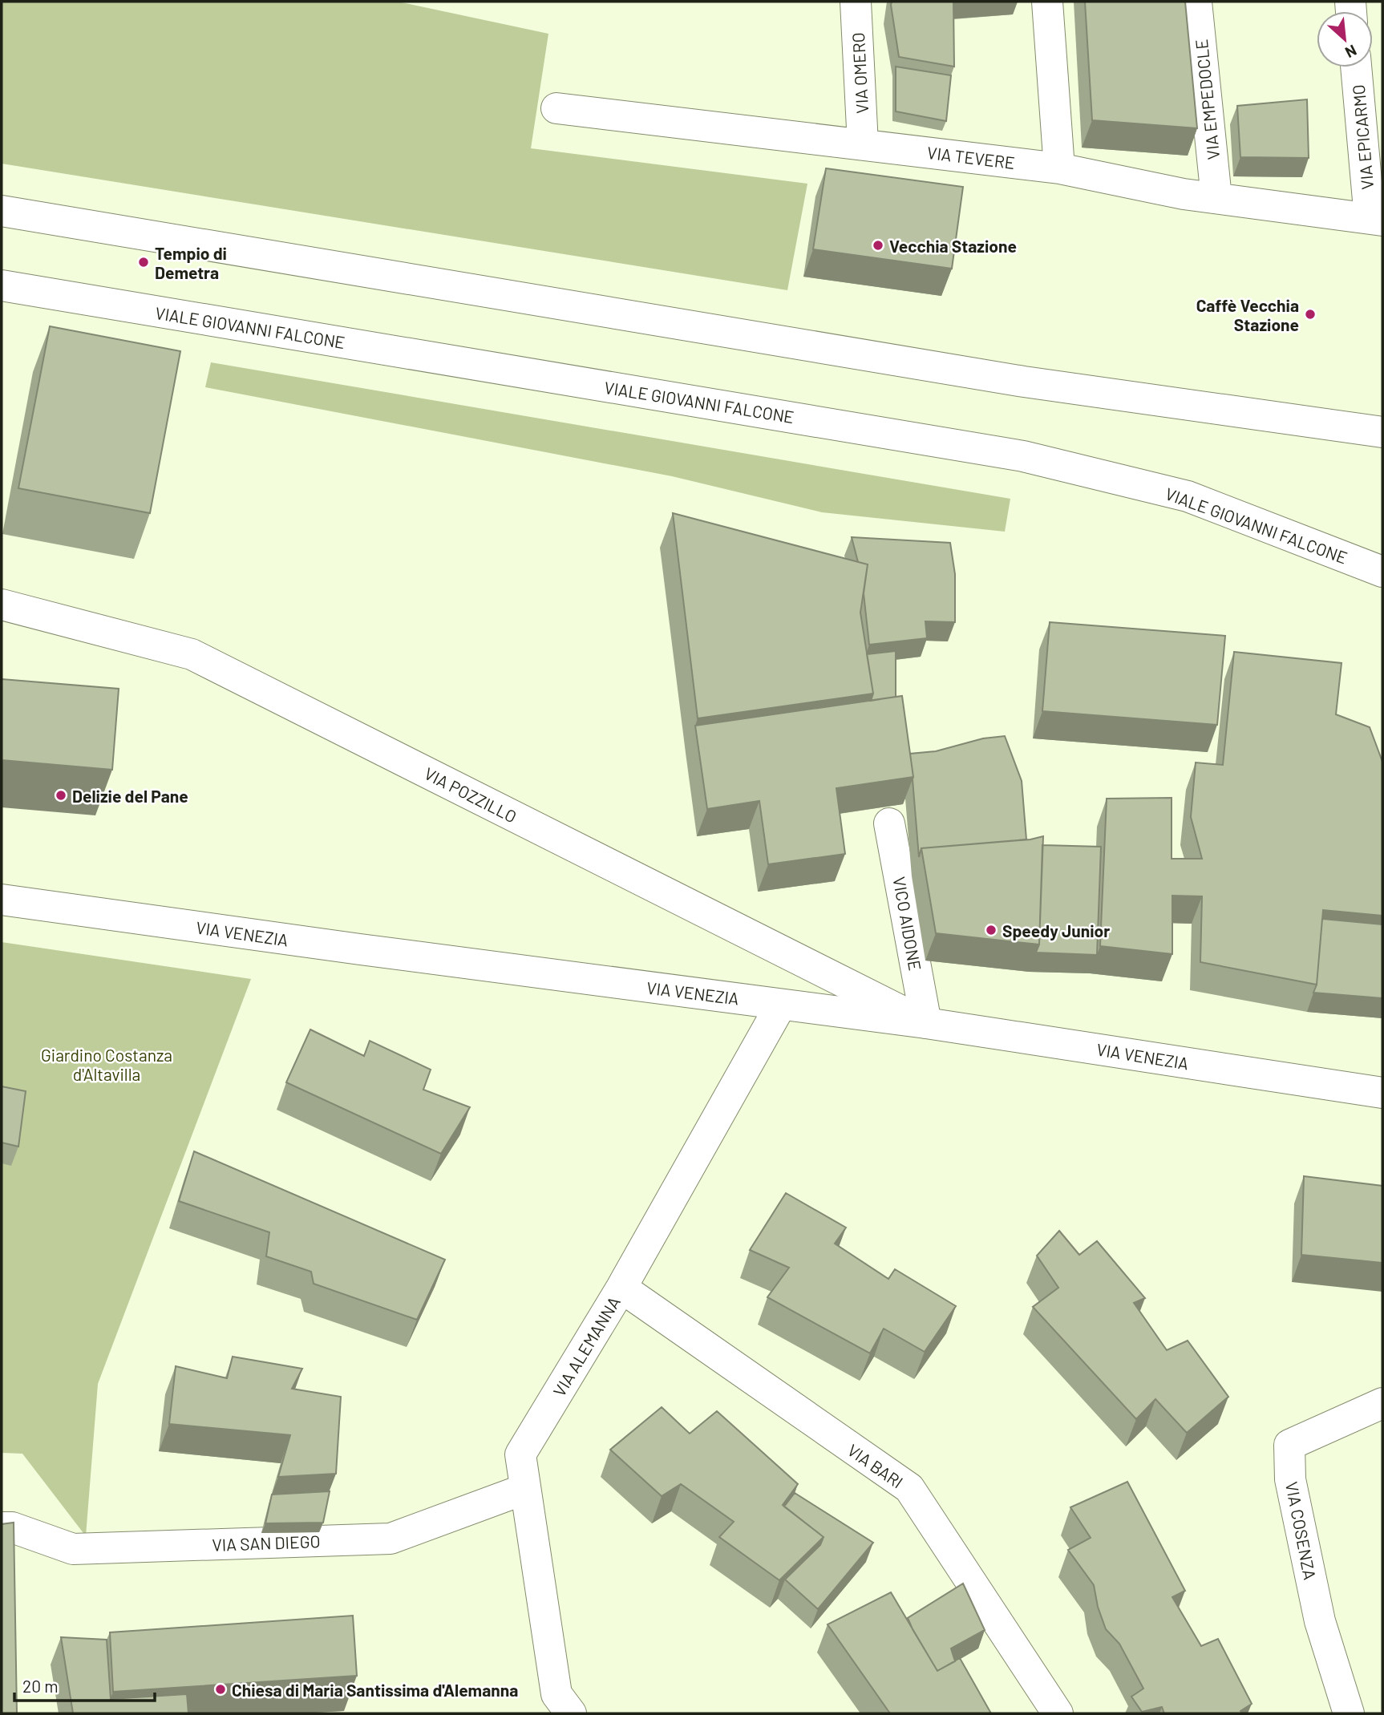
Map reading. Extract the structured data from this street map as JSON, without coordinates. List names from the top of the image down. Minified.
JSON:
{"streets":{"street":["VIA OMERO","VIA EMPEDOCLE","VIA EPICARMO","VIA TEVERE","VIALE GIOVANNI FALCONE","VIA POZZILLO","VICO AIDONE","VIA VENEZIA","VIA ALEMANNA","VIA BARI","VIA COSENZA","VIA SAN DIEGO"]},"crossings":[["VIA OMERO","VIA TEVERE"],["VIA EMPEDOCLE","VIA TEVERE"],["VIA EPICARMO","VIA TEVERE"],["VIA POZZILLO","VICO AIDONE"],["VIA POZZILLO","VIA VENEZIA"],["VICO AIDONE","VIA VENEZIA"],["VIA VENEZIA","VIA ALEMANNA"],["VIA ALEMANNA","VIA BARI"],["VIA ALEMANNA","VIA SAN DIEGO"]],"parks":["Giardino Costanza d'Altavilla"],"places":["Vecchia Stazione","Tempio di Demetra","Caffè Vecchia Stazione","Delizie del Pane","Speedy Junior","Chiesa di Maria Santissima d'Alemanna"],"scale_bar":"20 m","north":"bottom right"}
